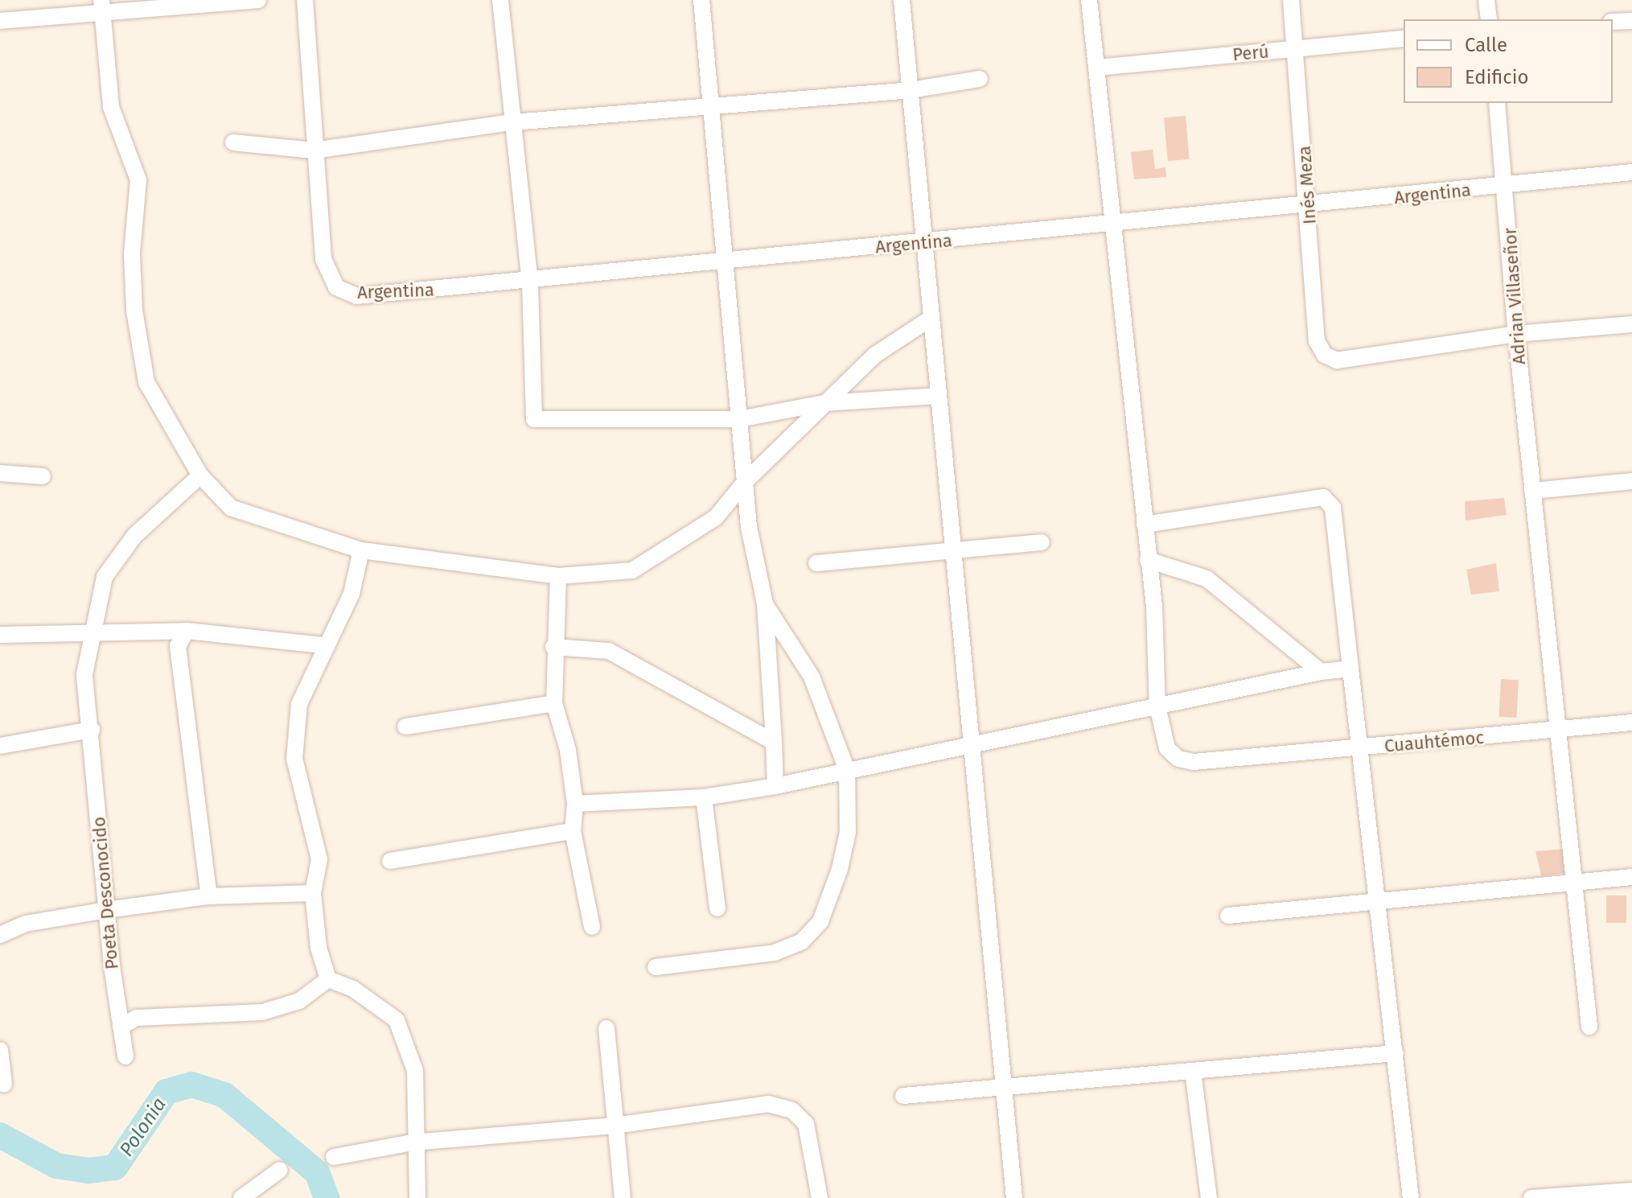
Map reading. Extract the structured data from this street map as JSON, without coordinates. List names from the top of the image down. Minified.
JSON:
{"streets":{"street":["Perú","Inés Meza","Argentina","Adrian Villaseñor","Cuauhtémoc","Poeta Desconocido"]},"crossings":[["Perú","Inés Meza"],["Inés Meza","Argentina"],["Inés Meza","Adrian Villaseñor"],["Argentina","Adrian Villaseñor"],["Adrian Villaseñor","Cuauhtémoc"]],"water":["Polonia"],"legend":["Calle","Edificio"]}
